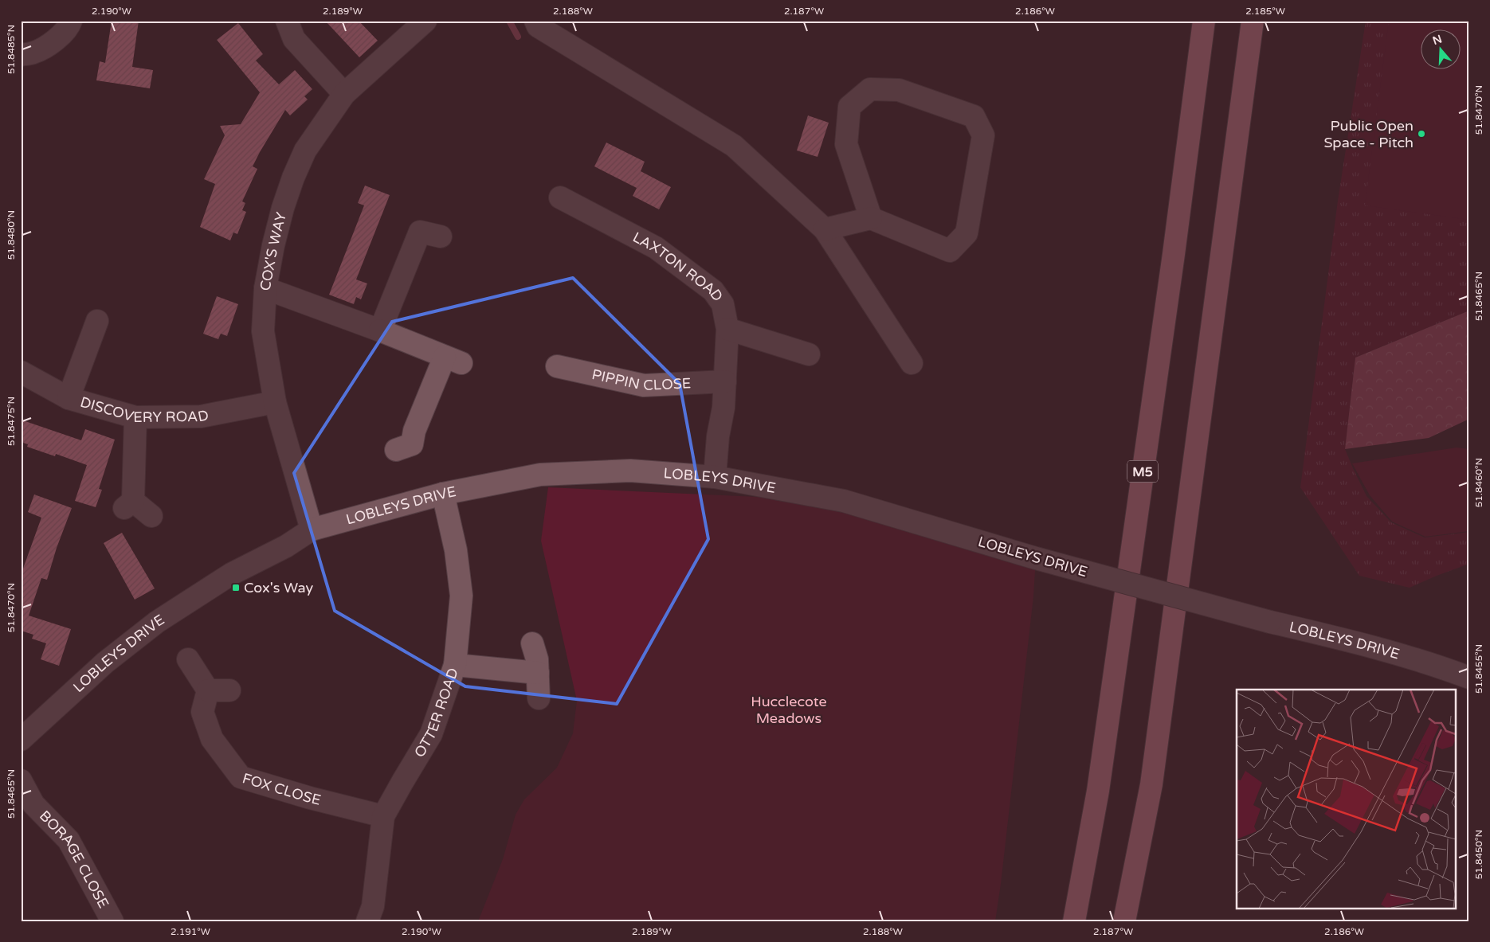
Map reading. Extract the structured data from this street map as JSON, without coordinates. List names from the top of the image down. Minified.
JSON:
{"streets":{"highway":["M5"],"street":["COX'S WAY","LAXTON ROAD","PIPPIN CLOSE","DISCOVERY ROAD","LOBLEYS DRIVE","OTTER ROAD","FOX CLOSE","BORAGE CLOSE"]},"crossings":[["COX'S WAY","DISCOVERY ROAD"],["COX'S WAY","LOBLEYS DRIVE"],["LAXTON ROAD","PIPPIN CLOSE"],["LAXTON ROAD","LOBLEYS DRIVE"],["LOBLEYS DRIVE","OTTER ROAD"],["OTTER ROAD","FOX CLOSE"]],"parks":["Hucclecote Meadows"],"places":{"other":["Public Open Space - Pitch"],"transit":["Cox's Way"]},"north":"top","coordinates":["2.190°W","2.189°W","2.188°W","2.187°W","2.186°W","2.185°W","51.8485°N","51.8470°N","51.8480°N","51.8465°N","51.8475°N","51.8460°N","51.8455°N","51.8450°N","2.191°W"]}
